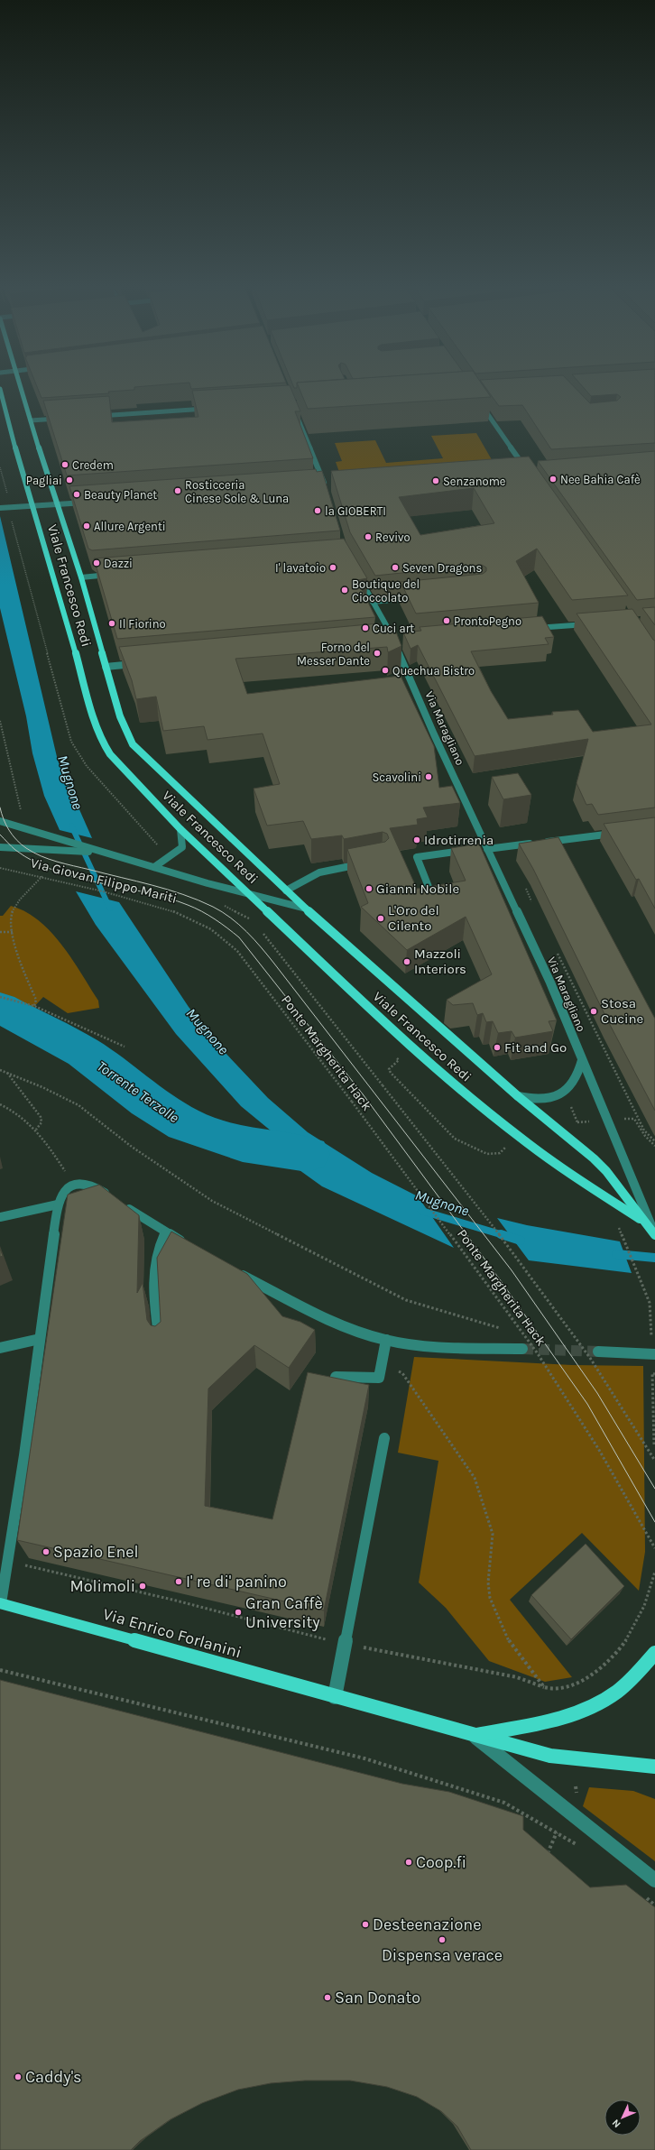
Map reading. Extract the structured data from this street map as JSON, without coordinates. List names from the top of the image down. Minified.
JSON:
{"streets":{"main road":["Viale Francesco Redi","Via Enrico Forlanini"],"street":["Via Maragliano","Via Giovan Filippo Mariti"],"path":["Ponte Margherita Hack"]},"crossings":[["Viale Francesco Redi","Via Maragliano"],["Viale Francesco Redi","Via Giovan Filippo Mariti"],["Via Giovan Filippo Mariti","Ponte Margherita Hack"]],"water":["Mugnone","Torrente Terzolle"],"places":["Credem","Nee Bahia Cafè","Pagliai","Senzanome","Rosticceria Cinese Sole & Luna","Beauty Planet","la GIOBERTI","Allure Argenti","Revivo","Dazzi","I' lavatoio","Seven Dragons","Boutique del Cioccolato","ProntoPegno","Il Fiorino","Cuci art","Forno del Messer Dante","Quechua Bistro","Scavolini","Idrotirrenia","Gianni Nobile","L'Oro del Cilento","Mazzoli Interiors","Stosa Cucine","Fit and Go","Spazio Enel","I' re di' panino","Molimoli","Gran Caffè University","Coop.fi","Desteenazione","Dispensa verace","San Donato","Caddy's"],"north":"bottom left"}
